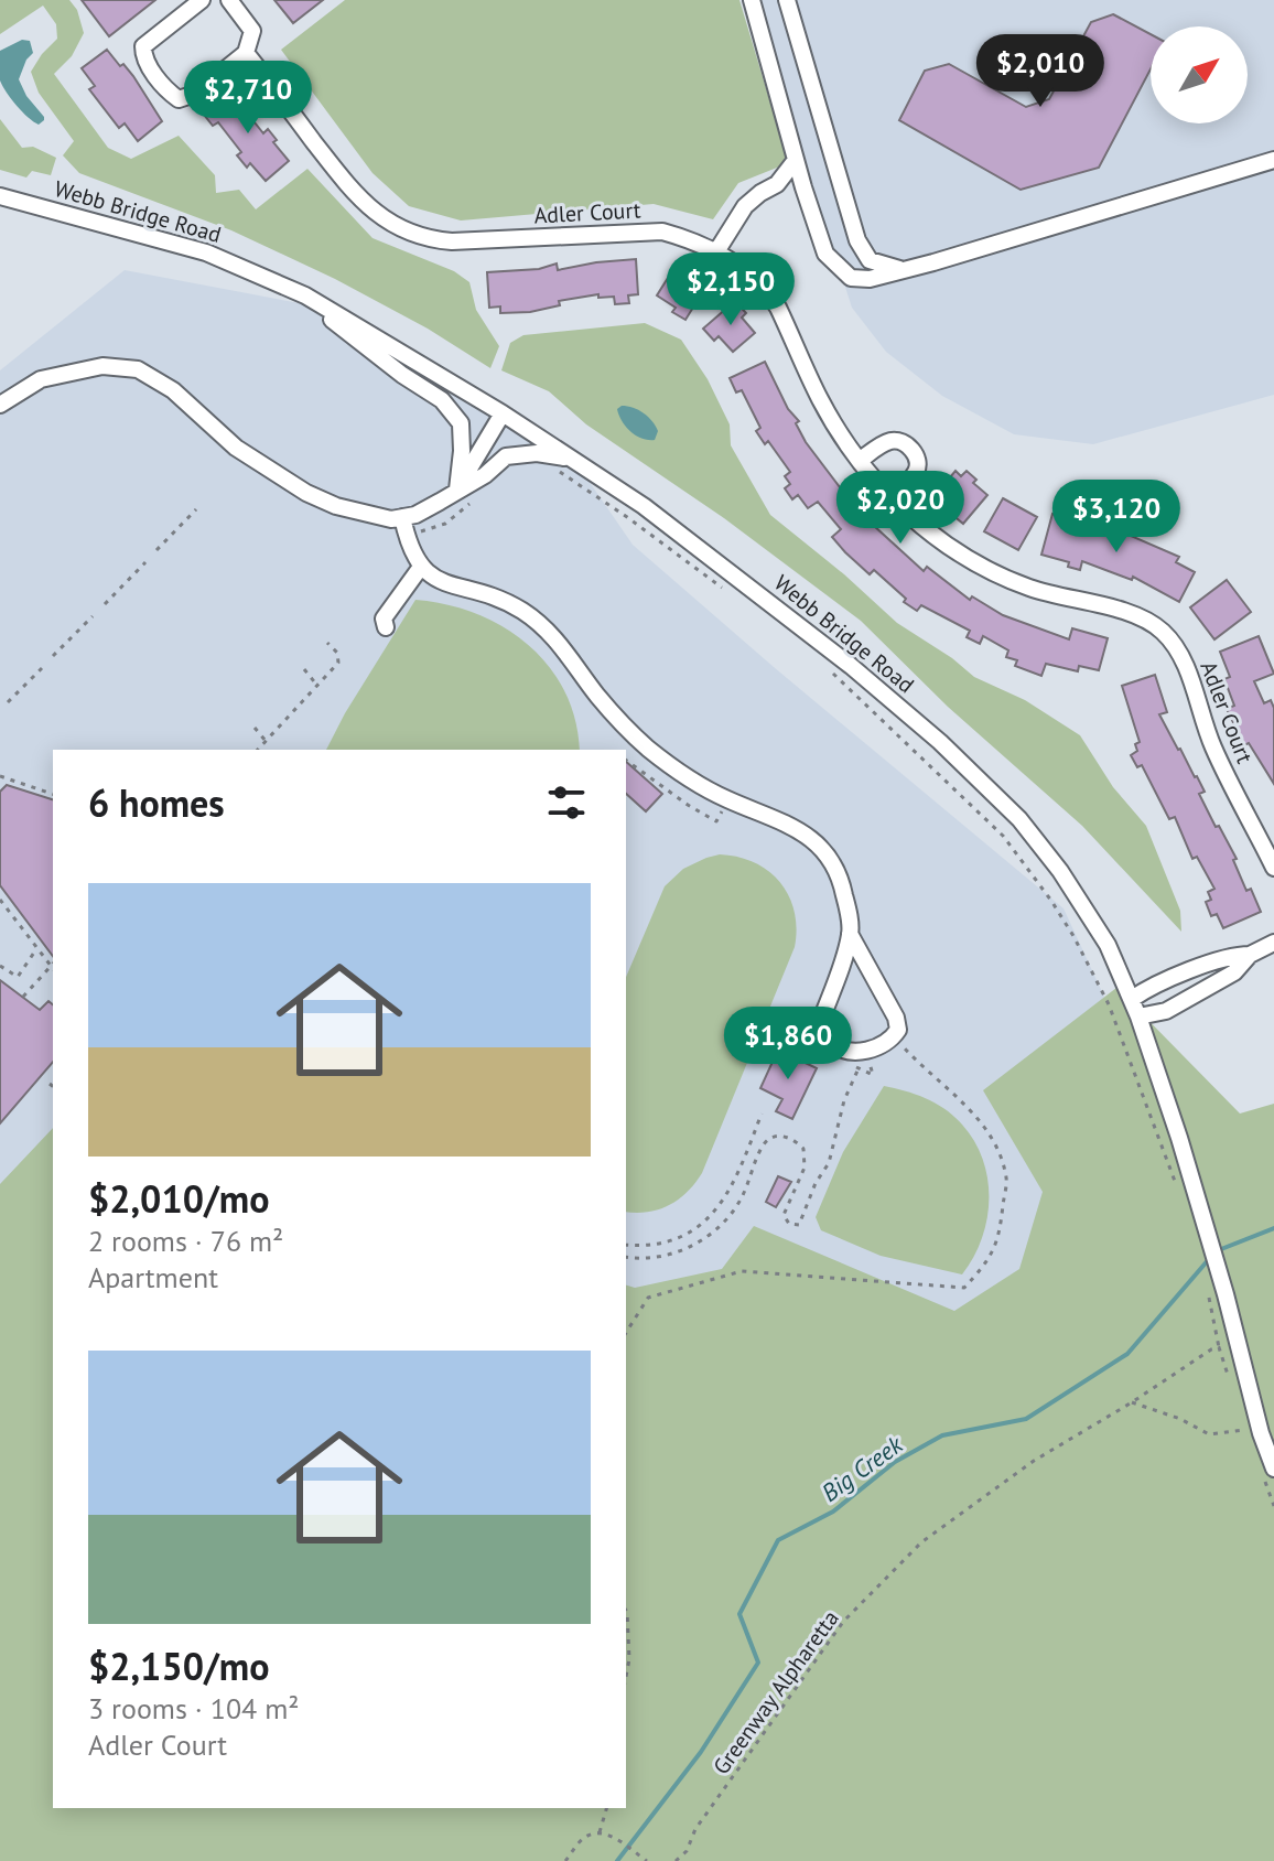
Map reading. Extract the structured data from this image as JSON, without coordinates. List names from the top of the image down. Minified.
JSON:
{"streets":{"street":["Webb Bridge Road","Adler Court"],"path":["Greenway Alpharetta"]},"water":["Big Creek"],"north":"top right","page":{"price":["$2,010","$2,710","$2,150","$2,020","$3,120","$1,860"],"heading":"6 homes","list":[{"name":"$2,010/mo","note":"2 rooms · 76 m² · Apartment"},{"name":"$2,150/mo","note":"3 rooms · 104 m² · Adler Court"}]}}
